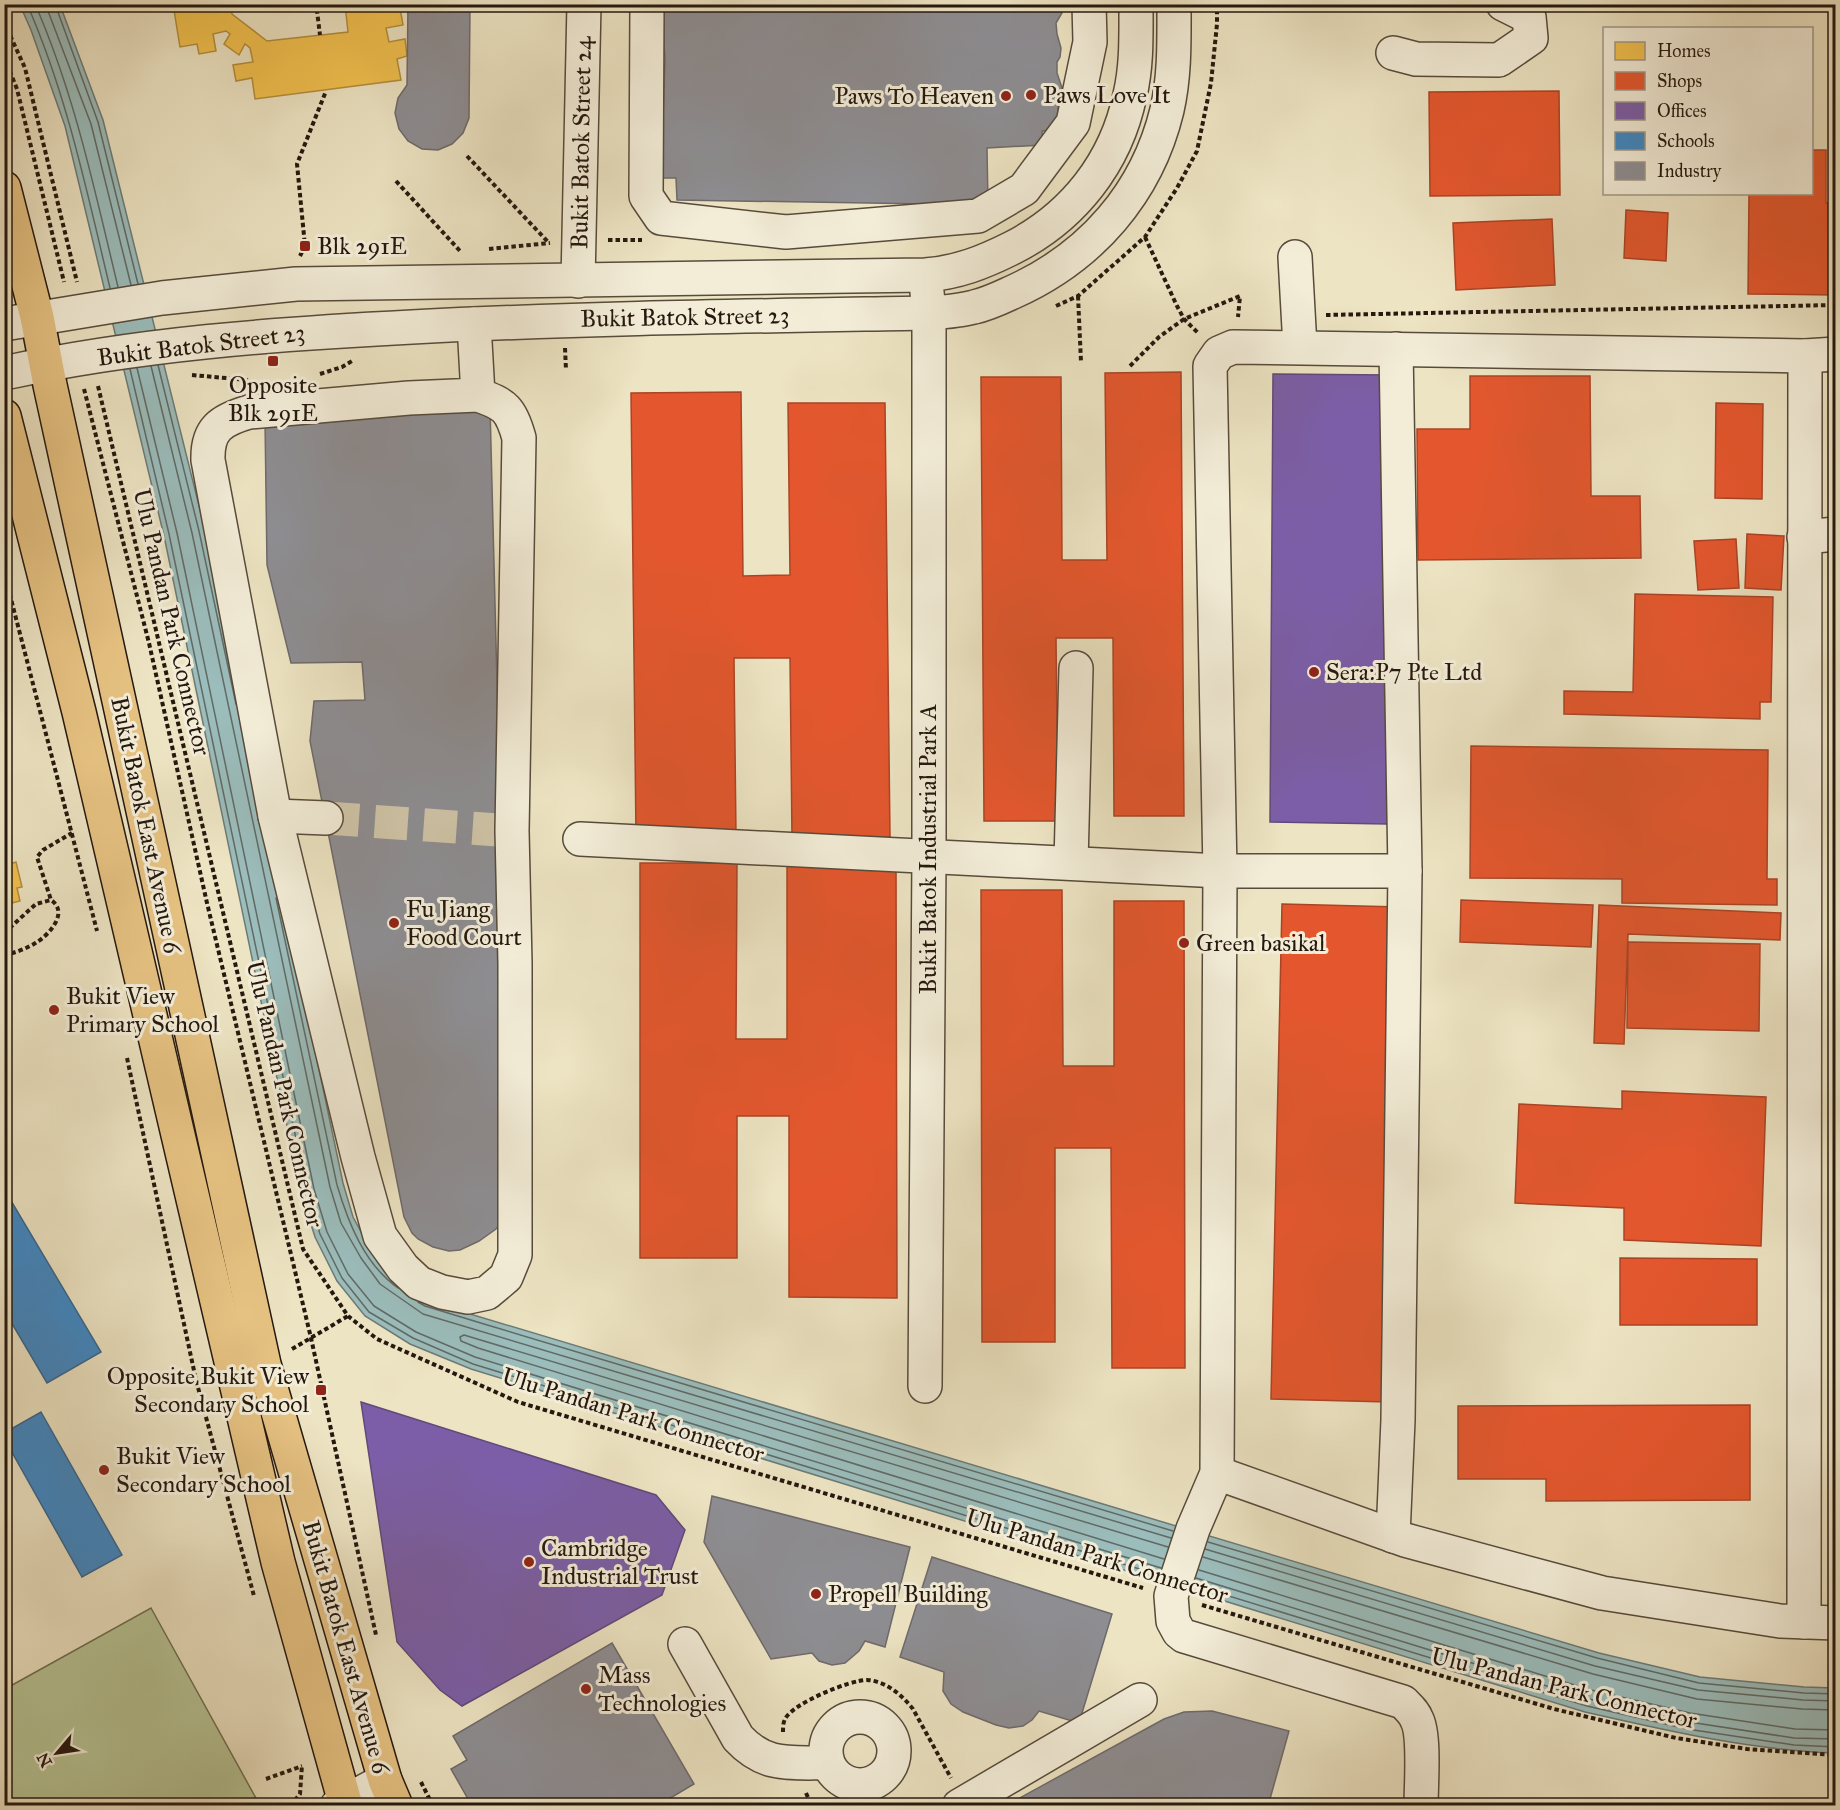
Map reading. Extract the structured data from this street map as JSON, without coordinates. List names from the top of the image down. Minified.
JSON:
{"streets":{"main road":["Bukit Batok East Avenue 6"],"street":["Bukit Batok Street 24","Bukit Batok Street 23","Bukit Batok Industrial Park A"],"path":["Ulu Pandan Park Connector"]},"crossings":[["Bukit Batok Street 24","Bukit Batok Street 23"],["Bukit Batok Street 23","Ulu Pandan Park Connector"],["Bukit Batok Street 23","Bukit Batok East Avenue 6"],["Bukit Batok Street 23","Bukit Batok Industrial Park A"]],"places":{"other":["Paws Love It","Paws To Heaven","Sera:P7 Pte Ltd","Fu Jiang Food Court","Green basikal","Bukit View Primary School","Bukit View Secondary School","Cambridge Industrial Trust","Propell Building","Mass Technologies"],"transit":["Blk 291E","Opposite Blk 291E","Opposite Bukit View Secondary School"]},"legend":["Homes","Shops","Offices","Schools","Industry"],"north":"bottom left"}
